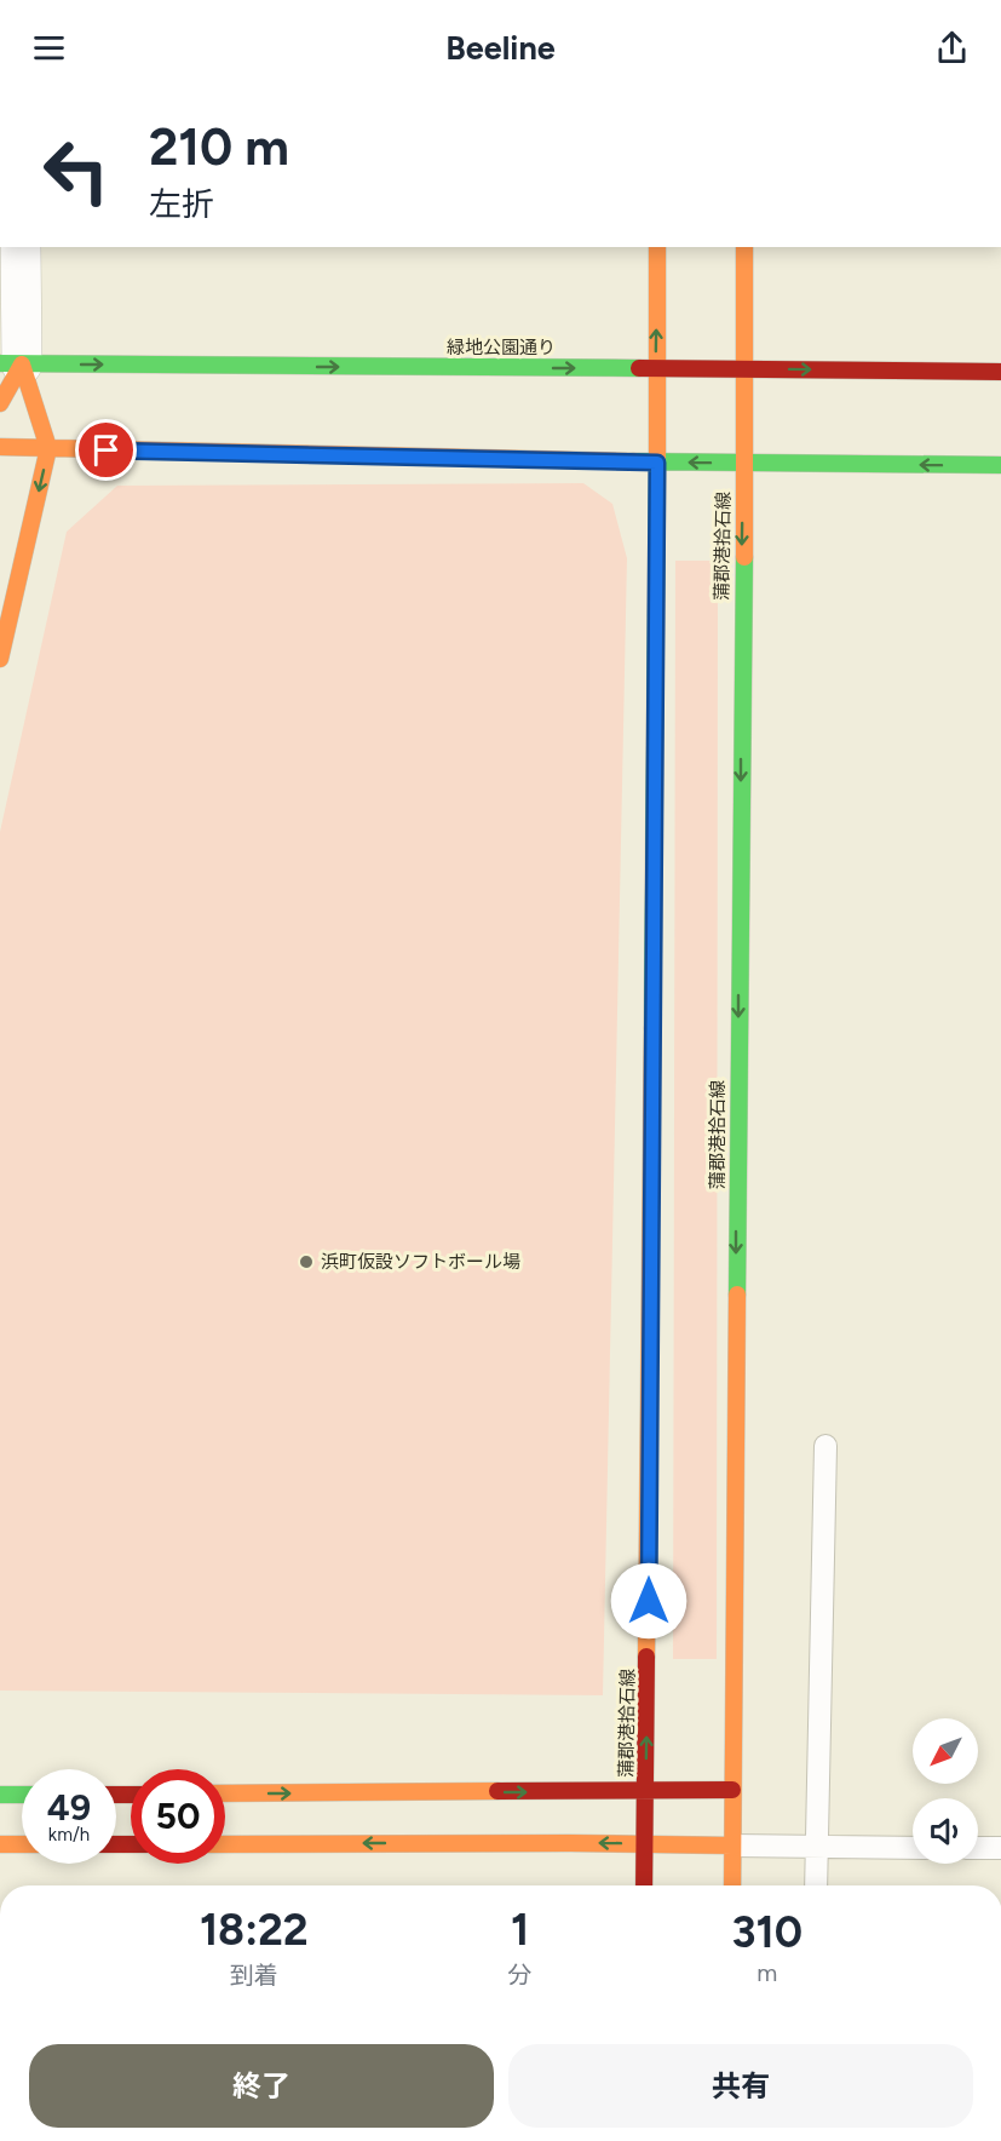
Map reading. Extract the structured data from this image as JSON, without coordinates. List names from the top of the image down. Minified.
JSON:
{"streets":{"street":["緑地公園通り","蒲郡港拾石線"]},"crossings":[["緑地公園通り","蒲郡港拾石線"]],"places":["浜町仮設ソフトボール場"],"north":"bottom left","page":{"header":"Beeline","turn":["210 m","左折"],"speed":"49 km/h","limit":"50","eta":["18:22","到着","1","分","310","m"],"buttons":["終了","共有"]}}
